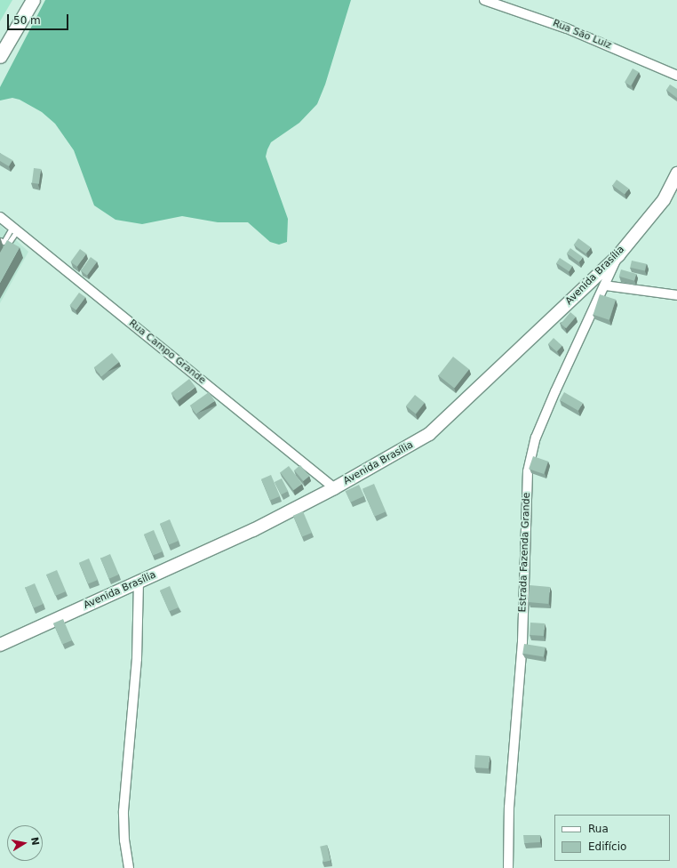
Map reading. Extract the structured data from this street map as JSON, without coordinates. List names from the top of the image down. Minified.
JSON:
{"streets":{"main road":["Avenida Brasília"],"street":["Rua São Luiz","Rua Campo Grande","Estrada Fazenda Grande"]},"crossings":[["Avenida Brasília","Rua Campo Grande"],["Avenida Brasília","Estrada Fazenda Grande"]],"legend":["Rua","Edifício"],"scale_bar":"50 m","north":"right"}
